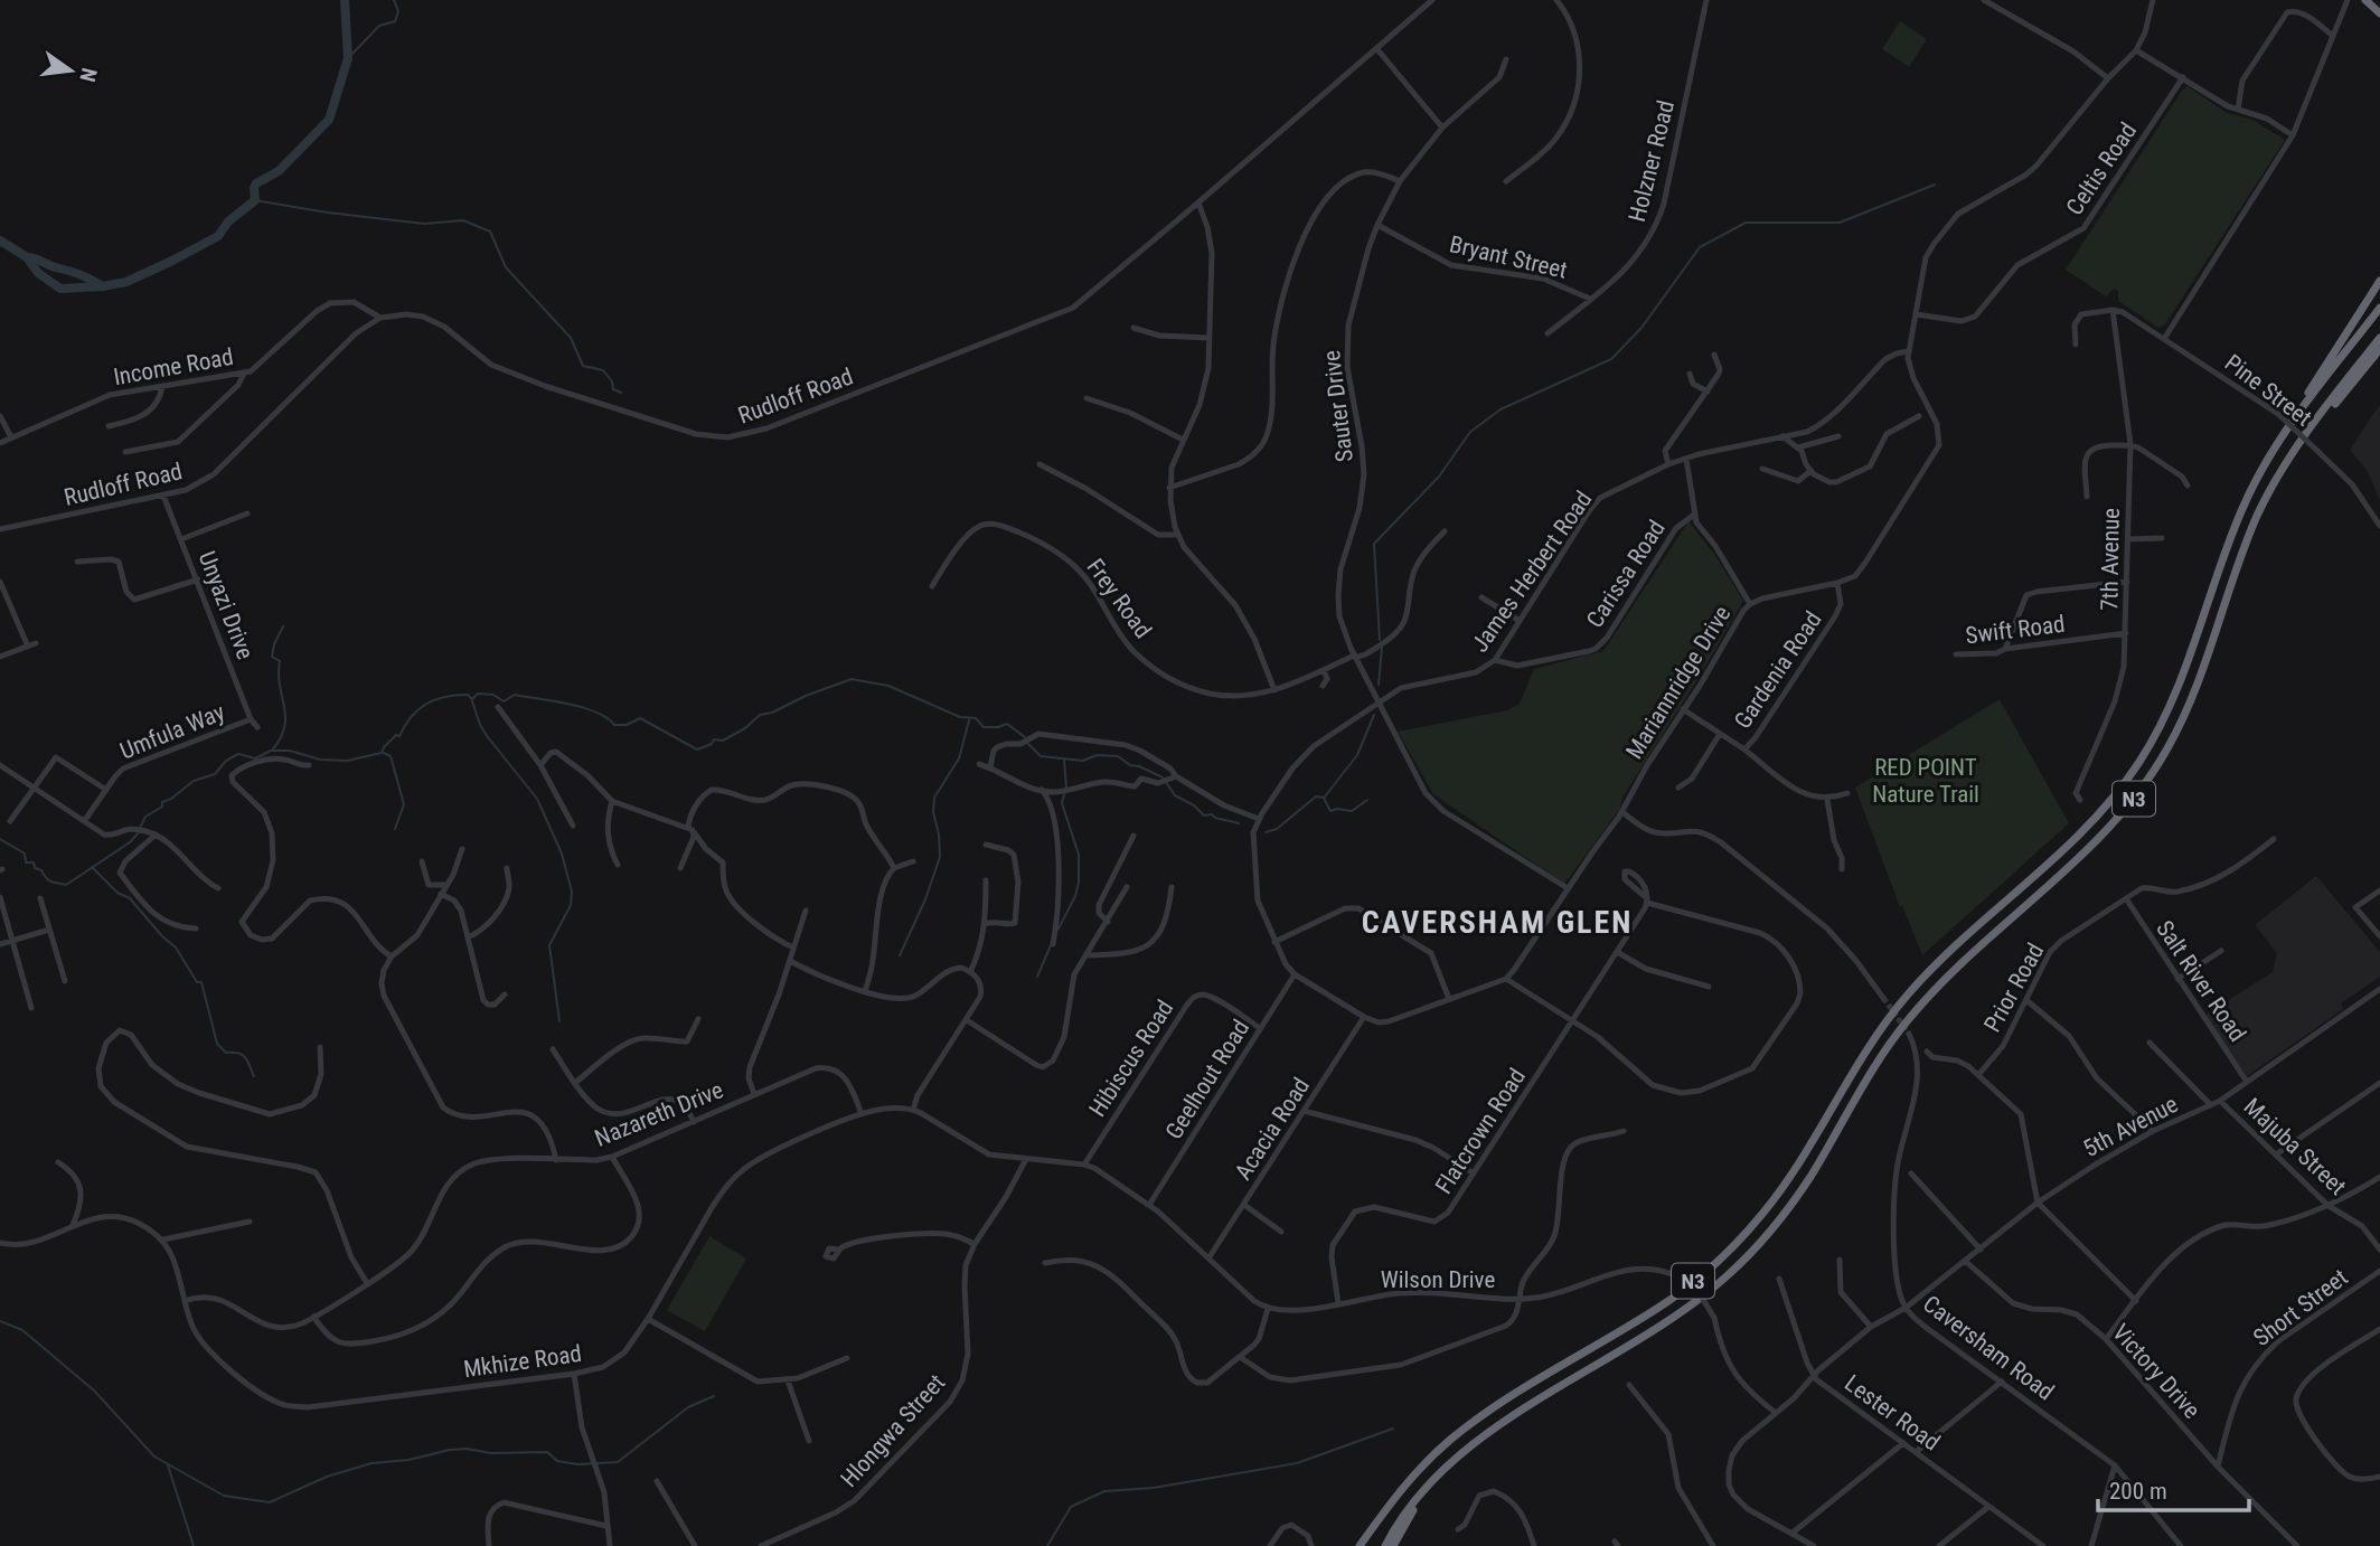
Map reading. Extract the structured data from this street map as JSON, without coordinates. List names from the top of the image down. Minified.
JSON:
{"streets":{"highway":["N3"],"street":["Holzner Road","Celtis Road","Bryant Street","Income Road","Pine Street","Rudloff Road","Sauter Drive","7th Avenue","James Herbert Road","Carissa Road","Frey Road","Unyazi Drive","Swift Road","Gardenia Road","Mariannridge Drive","Umfula Way","Salt River Road","Prior Road","Hibiscus Road","Geelhout Road","Nazareth Drive","5th Avenue","Acacia Road","Flatcrown Road","Majuba Street","Wilson Drive","Short Street","Caversham Road","Mkhize Road","Victory Drive","Lester Road","Hlongwa Street"]},"crossings":[["Holzner Road","Bryant Street"],["Celtis Road","Mariannridge Drive"],["Bryant Street","Sauter Drive"],["Income Road","Rudloff Road"],["Pine Street","7th Avenue"],["Rudloff Road","Unyazi Drive"],["Sauter Drive","James Herbert Road"],["Sauter Drive","Frey Road"],["Sauter Drive","Mariannridge Drive"],["7th Avenue","Swift Road"],["James Herbert Road","Carissa Road"],["James Herbert Road","Mariannridge Drive"],["James Herbert Road","Geelhout Road"],["James Herbert Road","Acacia Road"],["Unyazi Drive","Umfula Way"],["Gardenia Road","Mariannridge Drive"],["Salt River Road","Prior Road"],["Salt River Road","5th Avenue"],["Hibiscus Road","Geelhout Road"],["Nazareth Drive","Mkhize Road"],["5th Avenue","Majuba Street"],["5th Avenue","Caversham Road"],["5th Avenue","Victory Drive"],["5th Avenue","Lester Road"],["Flatcrown Road","Wilson Drive"],["Wilson Drive","Lester Road"],["Short Street","Victory Drive"]],"districts":["CAVERSHAM GLEN"],"parks":["RED POINT Nature Trail"],"scale_bar":"200 m","north":"right"}
